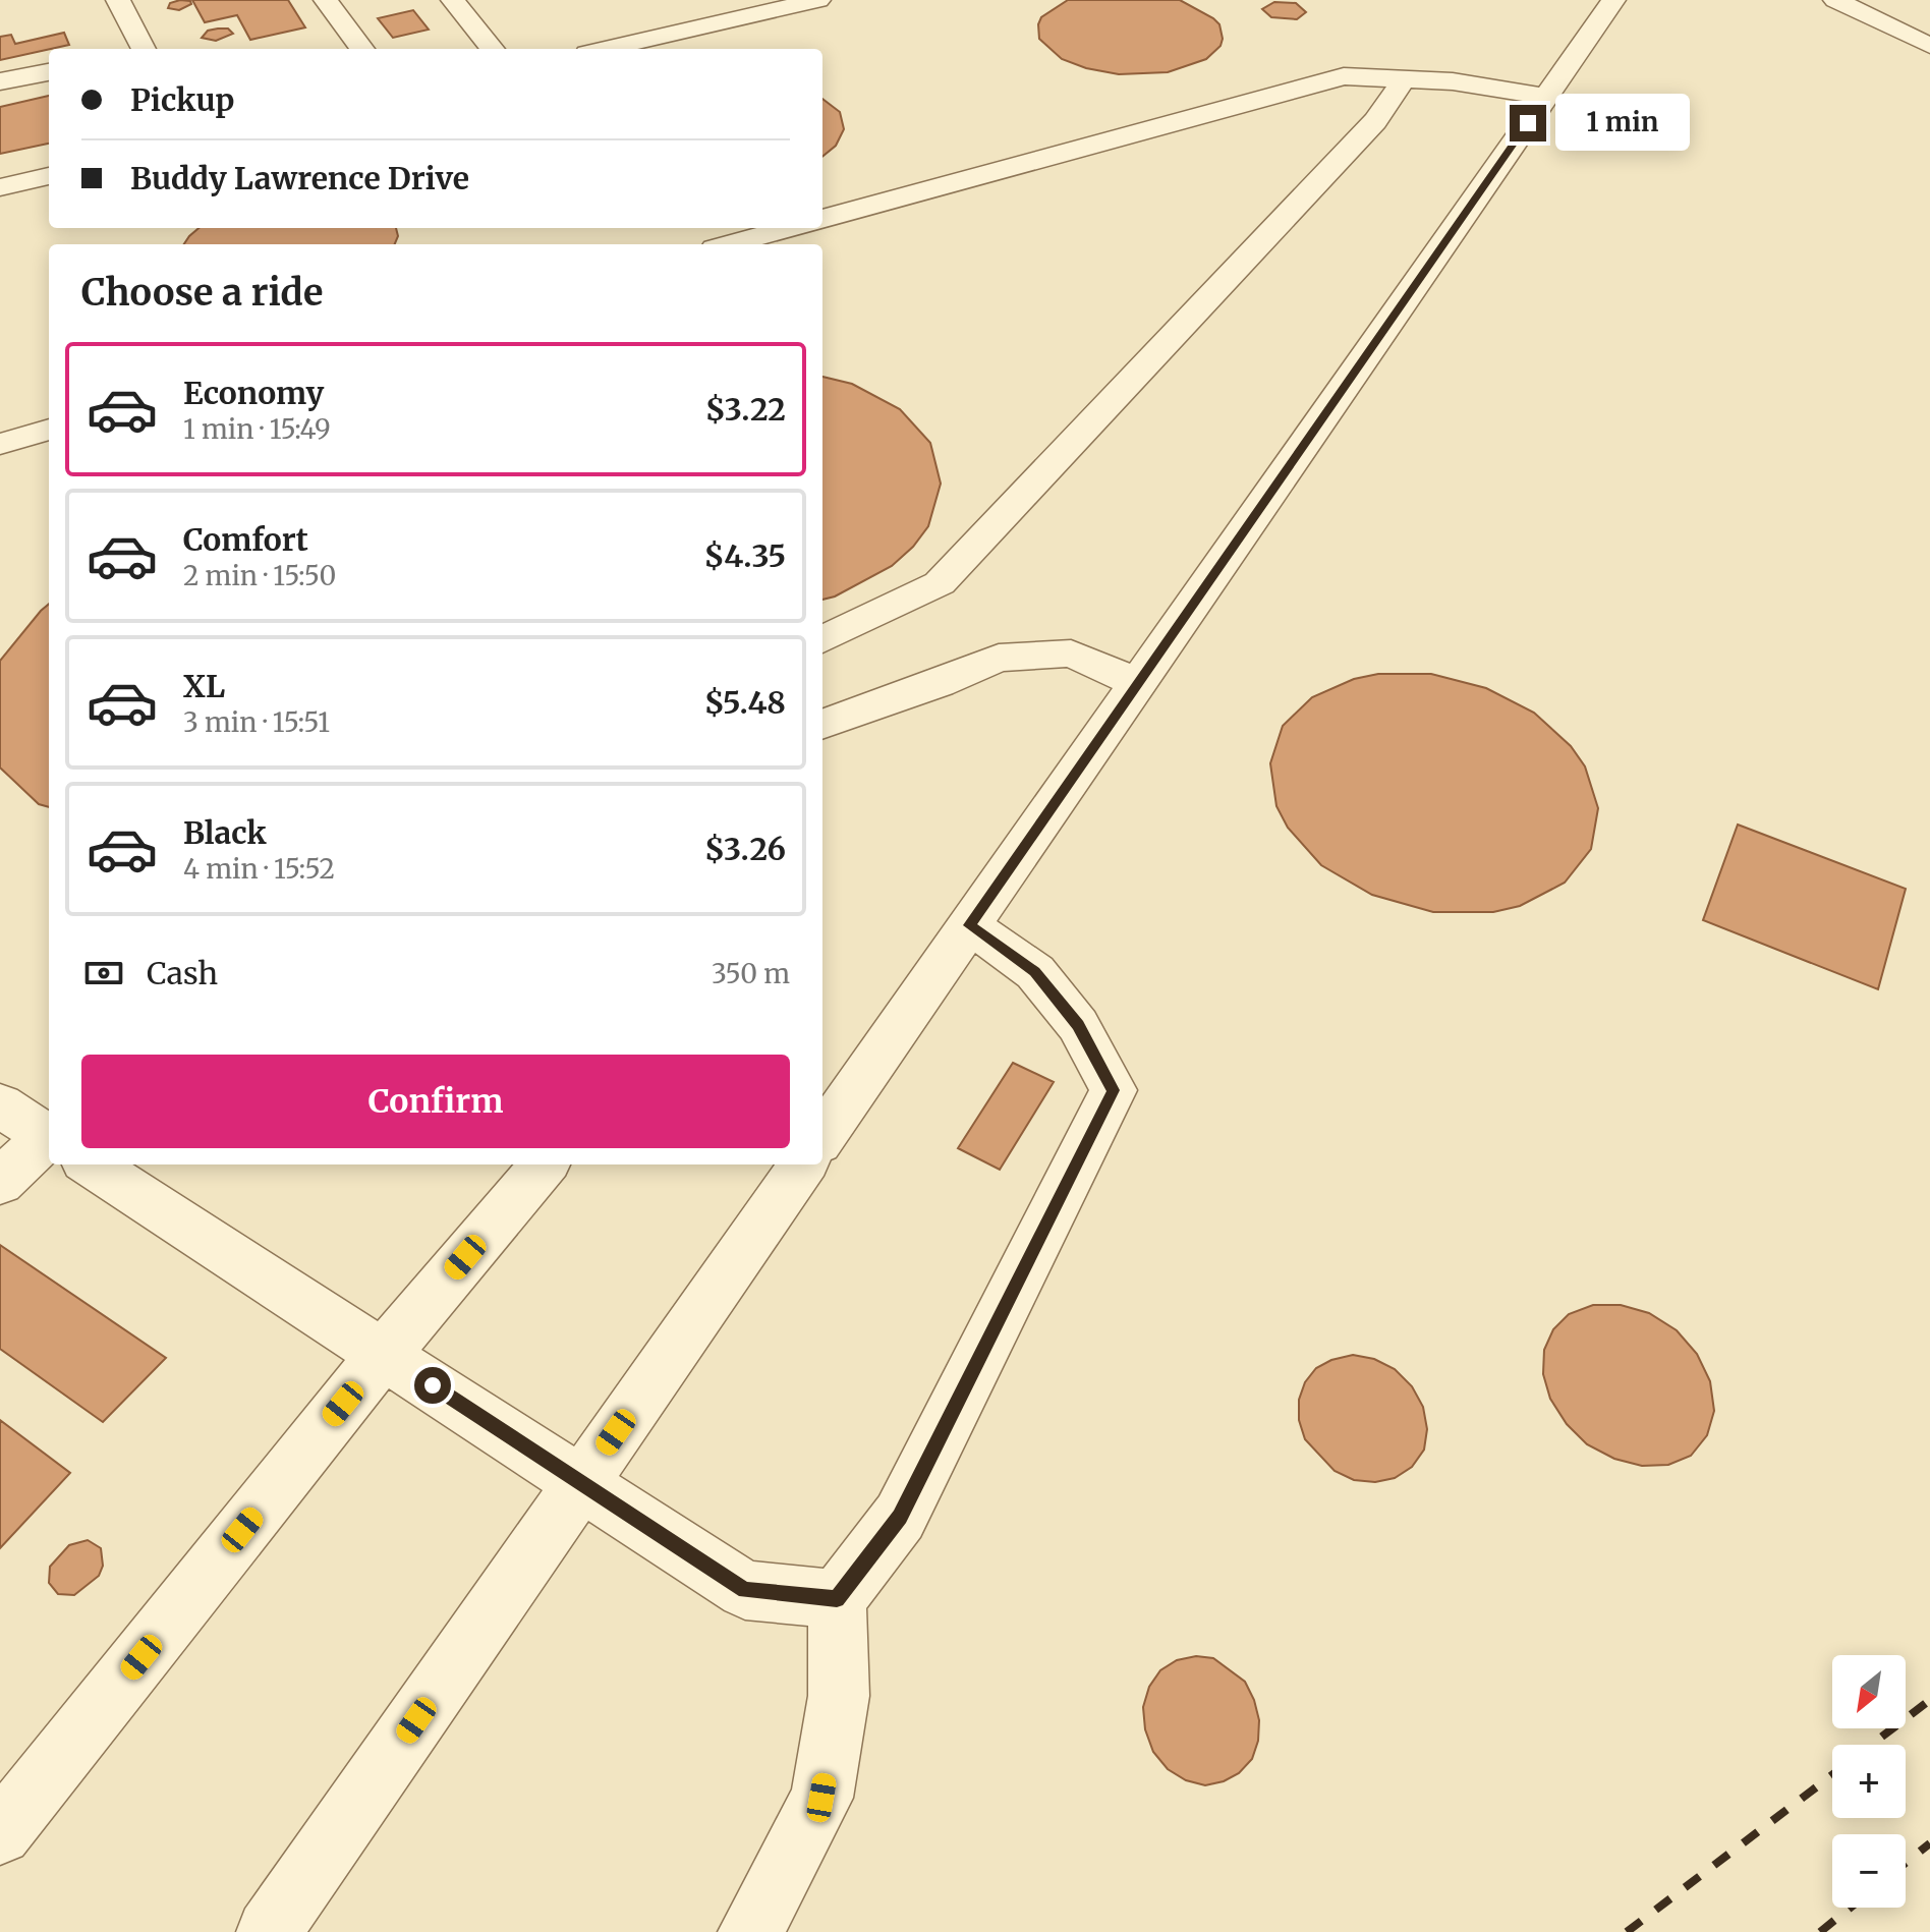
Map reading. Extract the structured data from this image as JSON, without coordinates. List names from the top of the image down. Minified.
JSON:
{"north":"bottom left","page":{"banner":["Pickup","Buddy Lawrence Drive"],"bubble":"1 min","heading":"Choose a ride","list":[{"name":"Economy","note":"1 min · 15:49","value":"$3.22"},{"name":"Comfort","note":"2 min · 15:50","value":"$4.35"},{"name":"XL","note":"3 min · 15:51","value":"$5.48"},{"name":"Black","note":"4 min · 15:52","value":"$3.26"}],"pay":["Cash","350 m"],"buttons":"Confirm","map_buttons":["+","−"]}}
